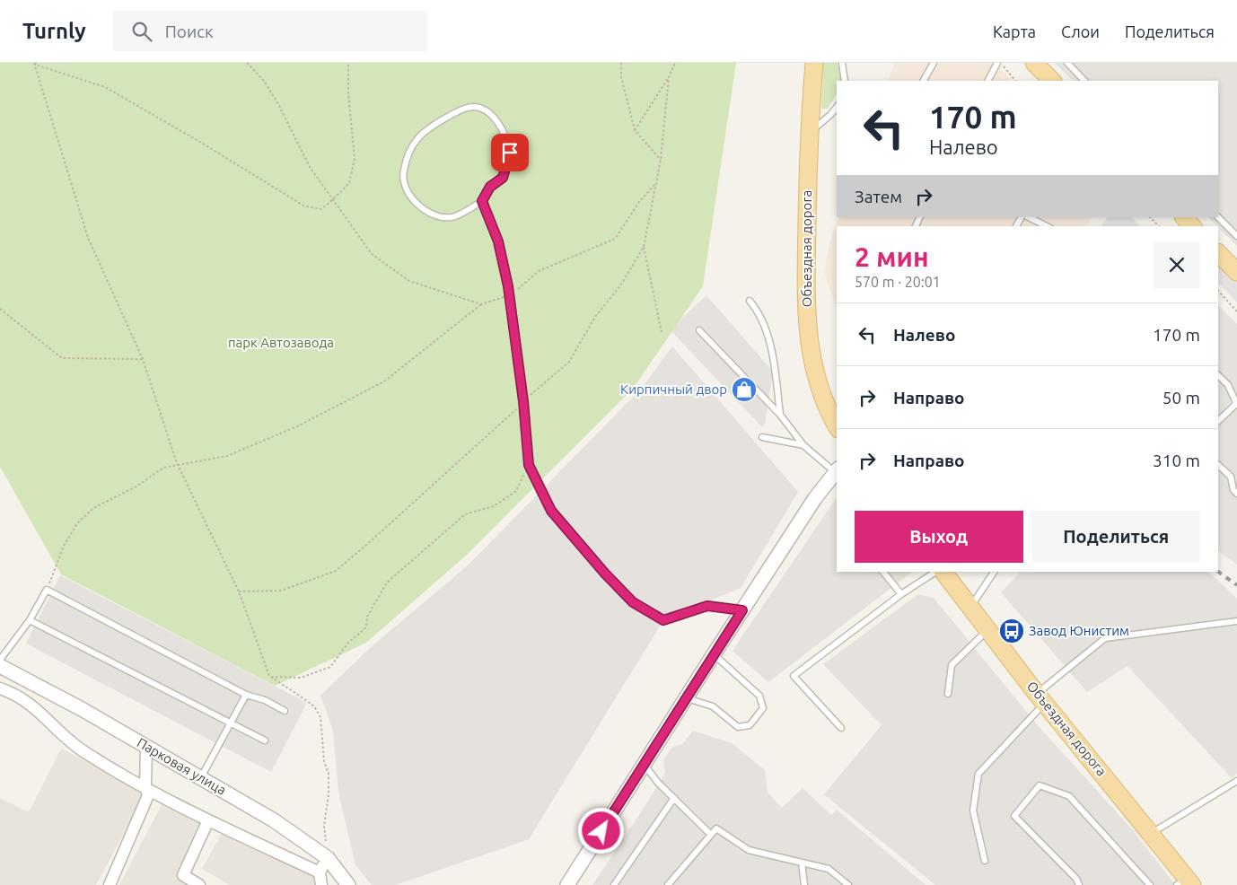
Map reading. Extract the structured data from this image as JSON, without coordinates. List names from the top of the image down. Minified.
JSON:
{"streets":{"main road":["Объездная дорога"],"street":["Парковая улица"]},"parks":["парк Автозавода"],"places":{"shop":["Кирпичный двор"],"bus stop":["Завод Юнистим"]},"page":{"header":"Turnly","search":"Поиск","nav":["Карта","Слои","Поделиться"],"turn":["170 m","Налево"],"then":"Затем","heading":["2 мин","570 m · 20:01"],"list":[{"name":"Налево","value":"170 m"},{"name":"Направо","value":"50 m"},{"name":"Направо","value":"310 m"}],"buttons":["Выход","Поделиться"]}}
